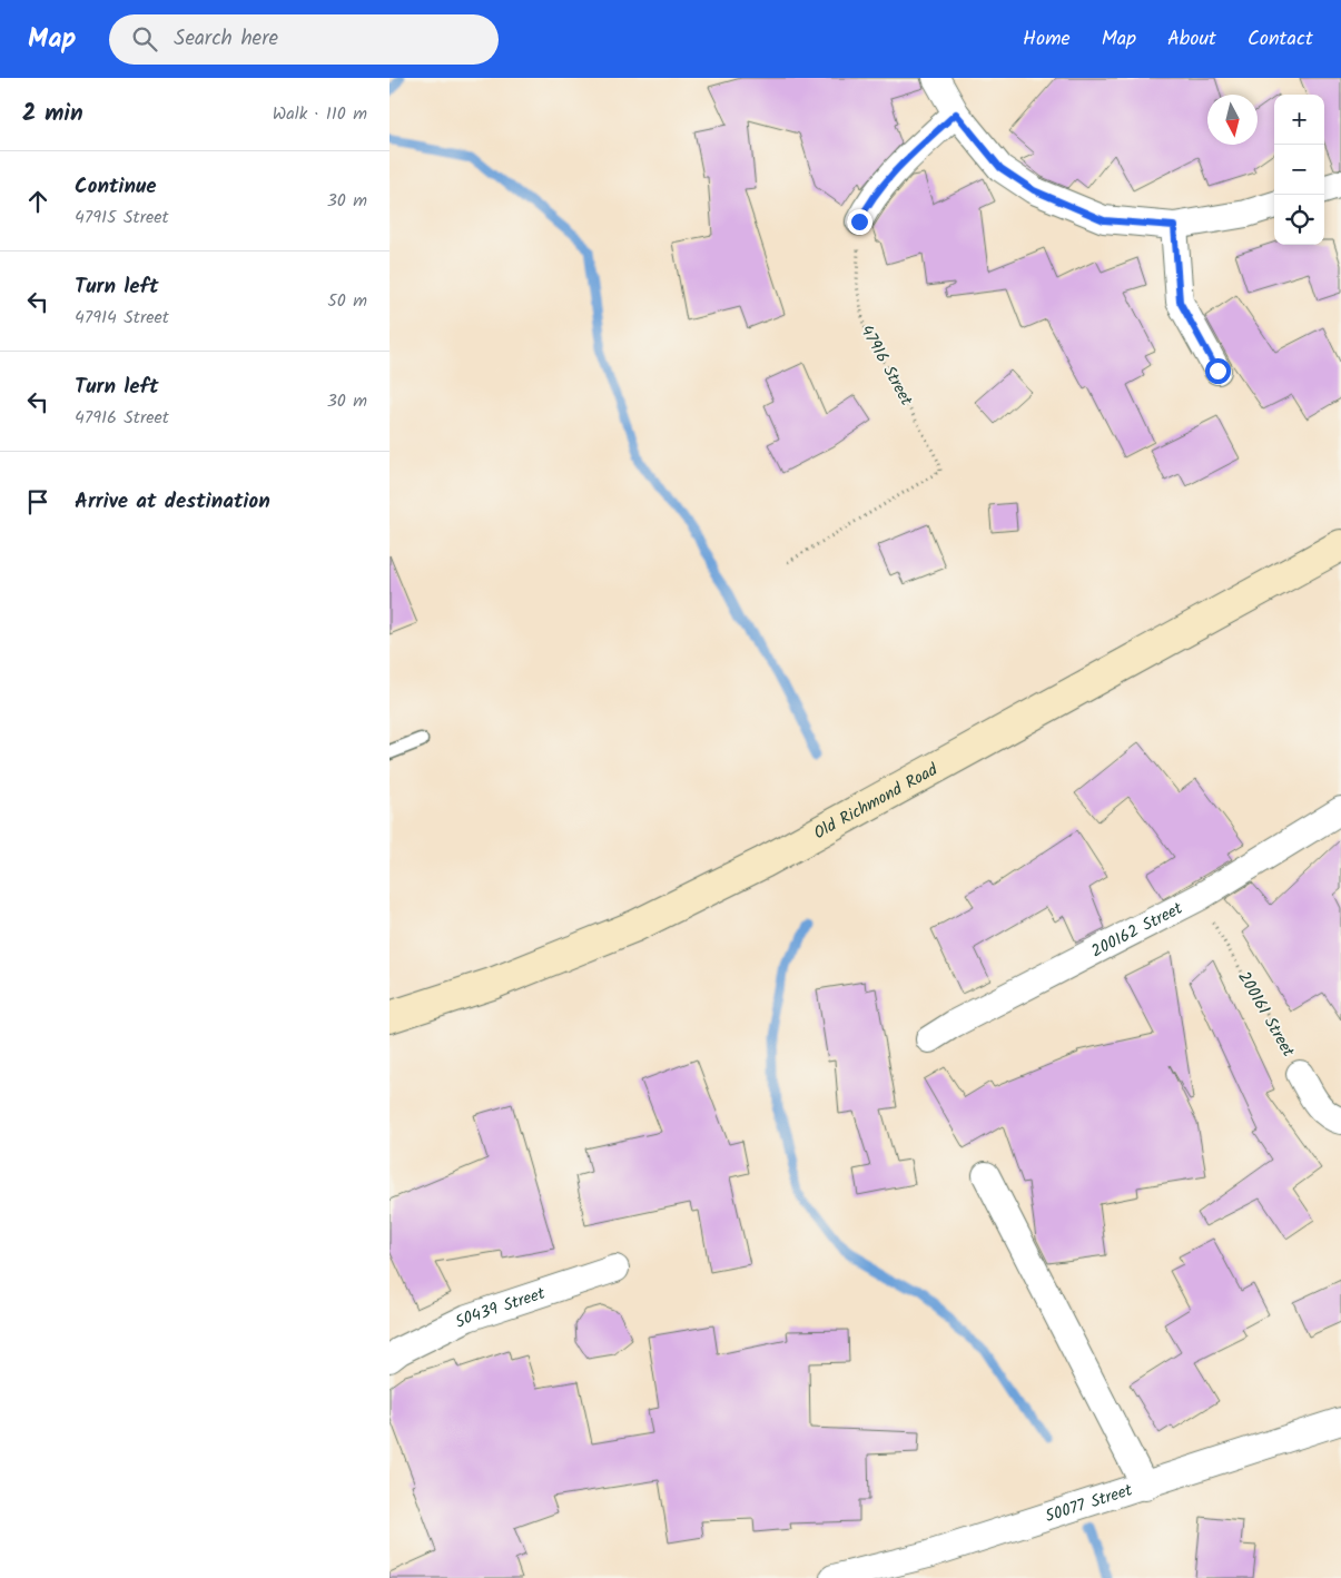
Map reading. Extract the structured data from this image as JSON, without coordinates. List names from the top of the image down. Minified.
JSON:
{"streets":{"street":["Old Richmond Road","200162 Street","200161 Street","50439 Street","50077 Street"],"path":["47916 Street"]},"crossings":[["200162 Street","200161 Street"]],"north":"bottom","page":{"header":"Map","search":"Search here","nav":["Home","Map","About","Contact"],"heading":["2 min","Walk · 110 m"],"map_buttons":["+","−"],"list":[["Continue","47915 Street","30 m"],["Turn left","47914 Street","50 m"],["Turn left","47916 Street","30 m"],"Arrive at destination"]}}
